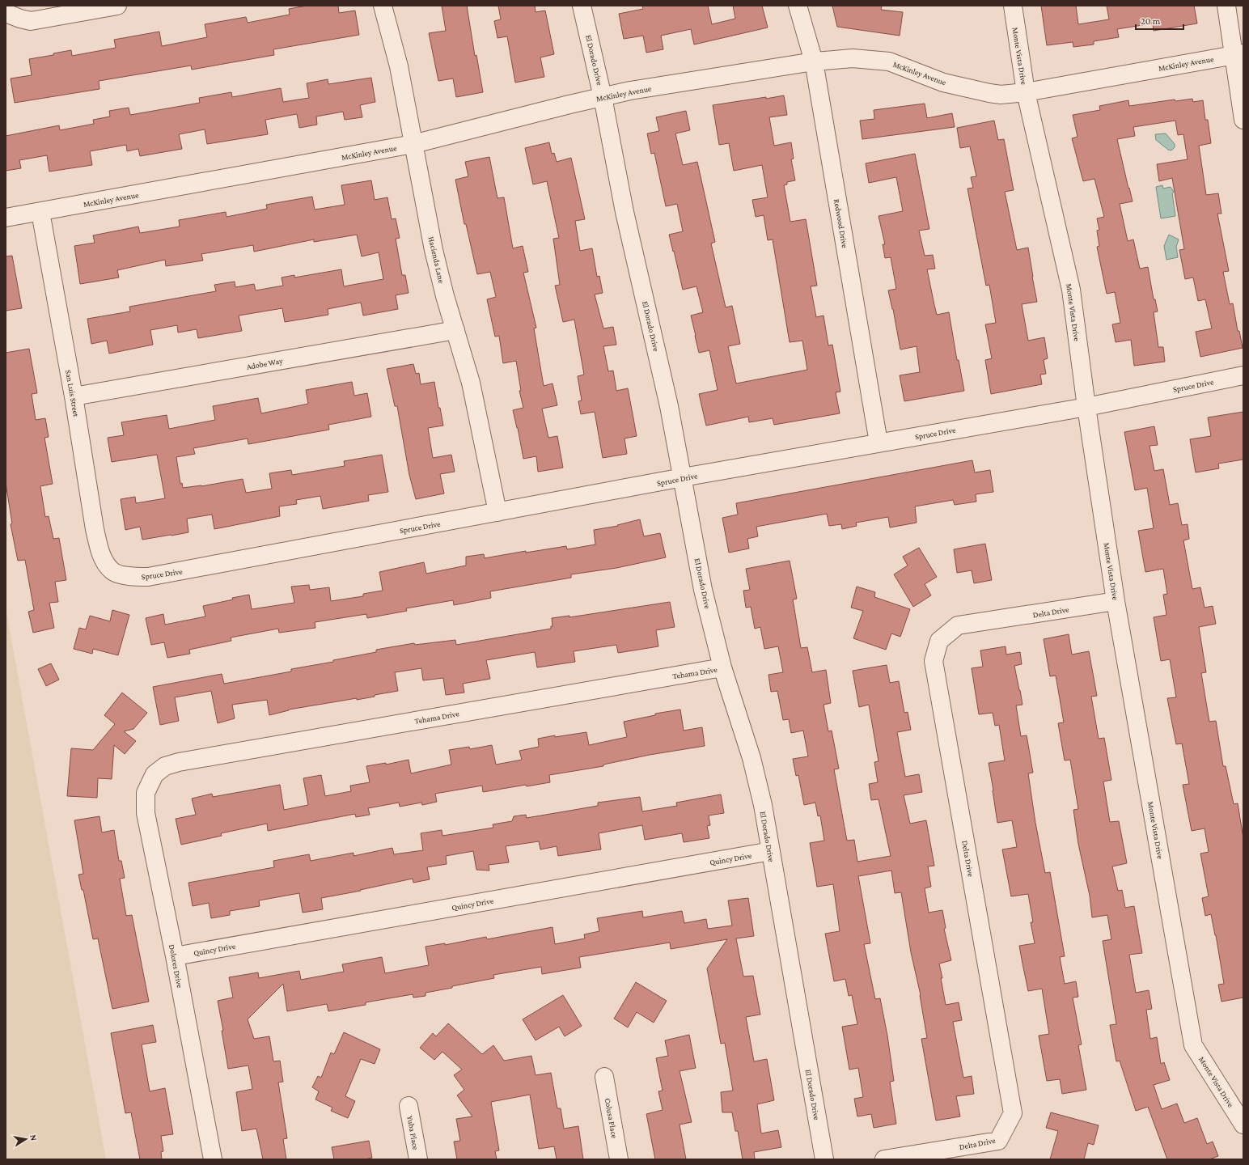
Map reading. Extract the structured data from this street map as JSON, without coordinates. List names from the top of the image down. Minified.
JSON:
{"streets":{"street":["Monte Vista Drive","El Dorado Drive","McKinley Avenue","Redwood Drive","Hacienda Lane","Adobe Way","Spruce Drive","San Luis Street","Delta Drive","Tehama Drive","Quincy Drive","Dolores Drive","Colusa Place","Yuba Place"]},"crossings":[["Monte Vista Drive","McKinley Avenue"],["Monte Vista Drive","Spruce Drive"],["Monte Vista Drive","Delta Drive"],["El Dorado Drive","McKinley Avenue"],["El Dorado Drive","Spruce Drive"],["El Dorado Drive","Tehama Drive"],["El Dorado Drive","Quincy Drive"],["McKinley Avenue","Redwood Drive"],["McKinley Avenue","Hacienda Lane"],["McKinley Avenue","San Luis Street"],["Redwood Drive","Spruce Drive"],["Hacienda Lane","Adobe Way"],["Hacienda Lane","Spruce Drive"],["Adobe Way","San Luis Street"],["Spruce Drive","San Luis Street"],["Tehama Drive","Dolores Drive"],["Quincy Drive","Dolores Drive"]],"scale_bar":"20 m","north":"right"}
